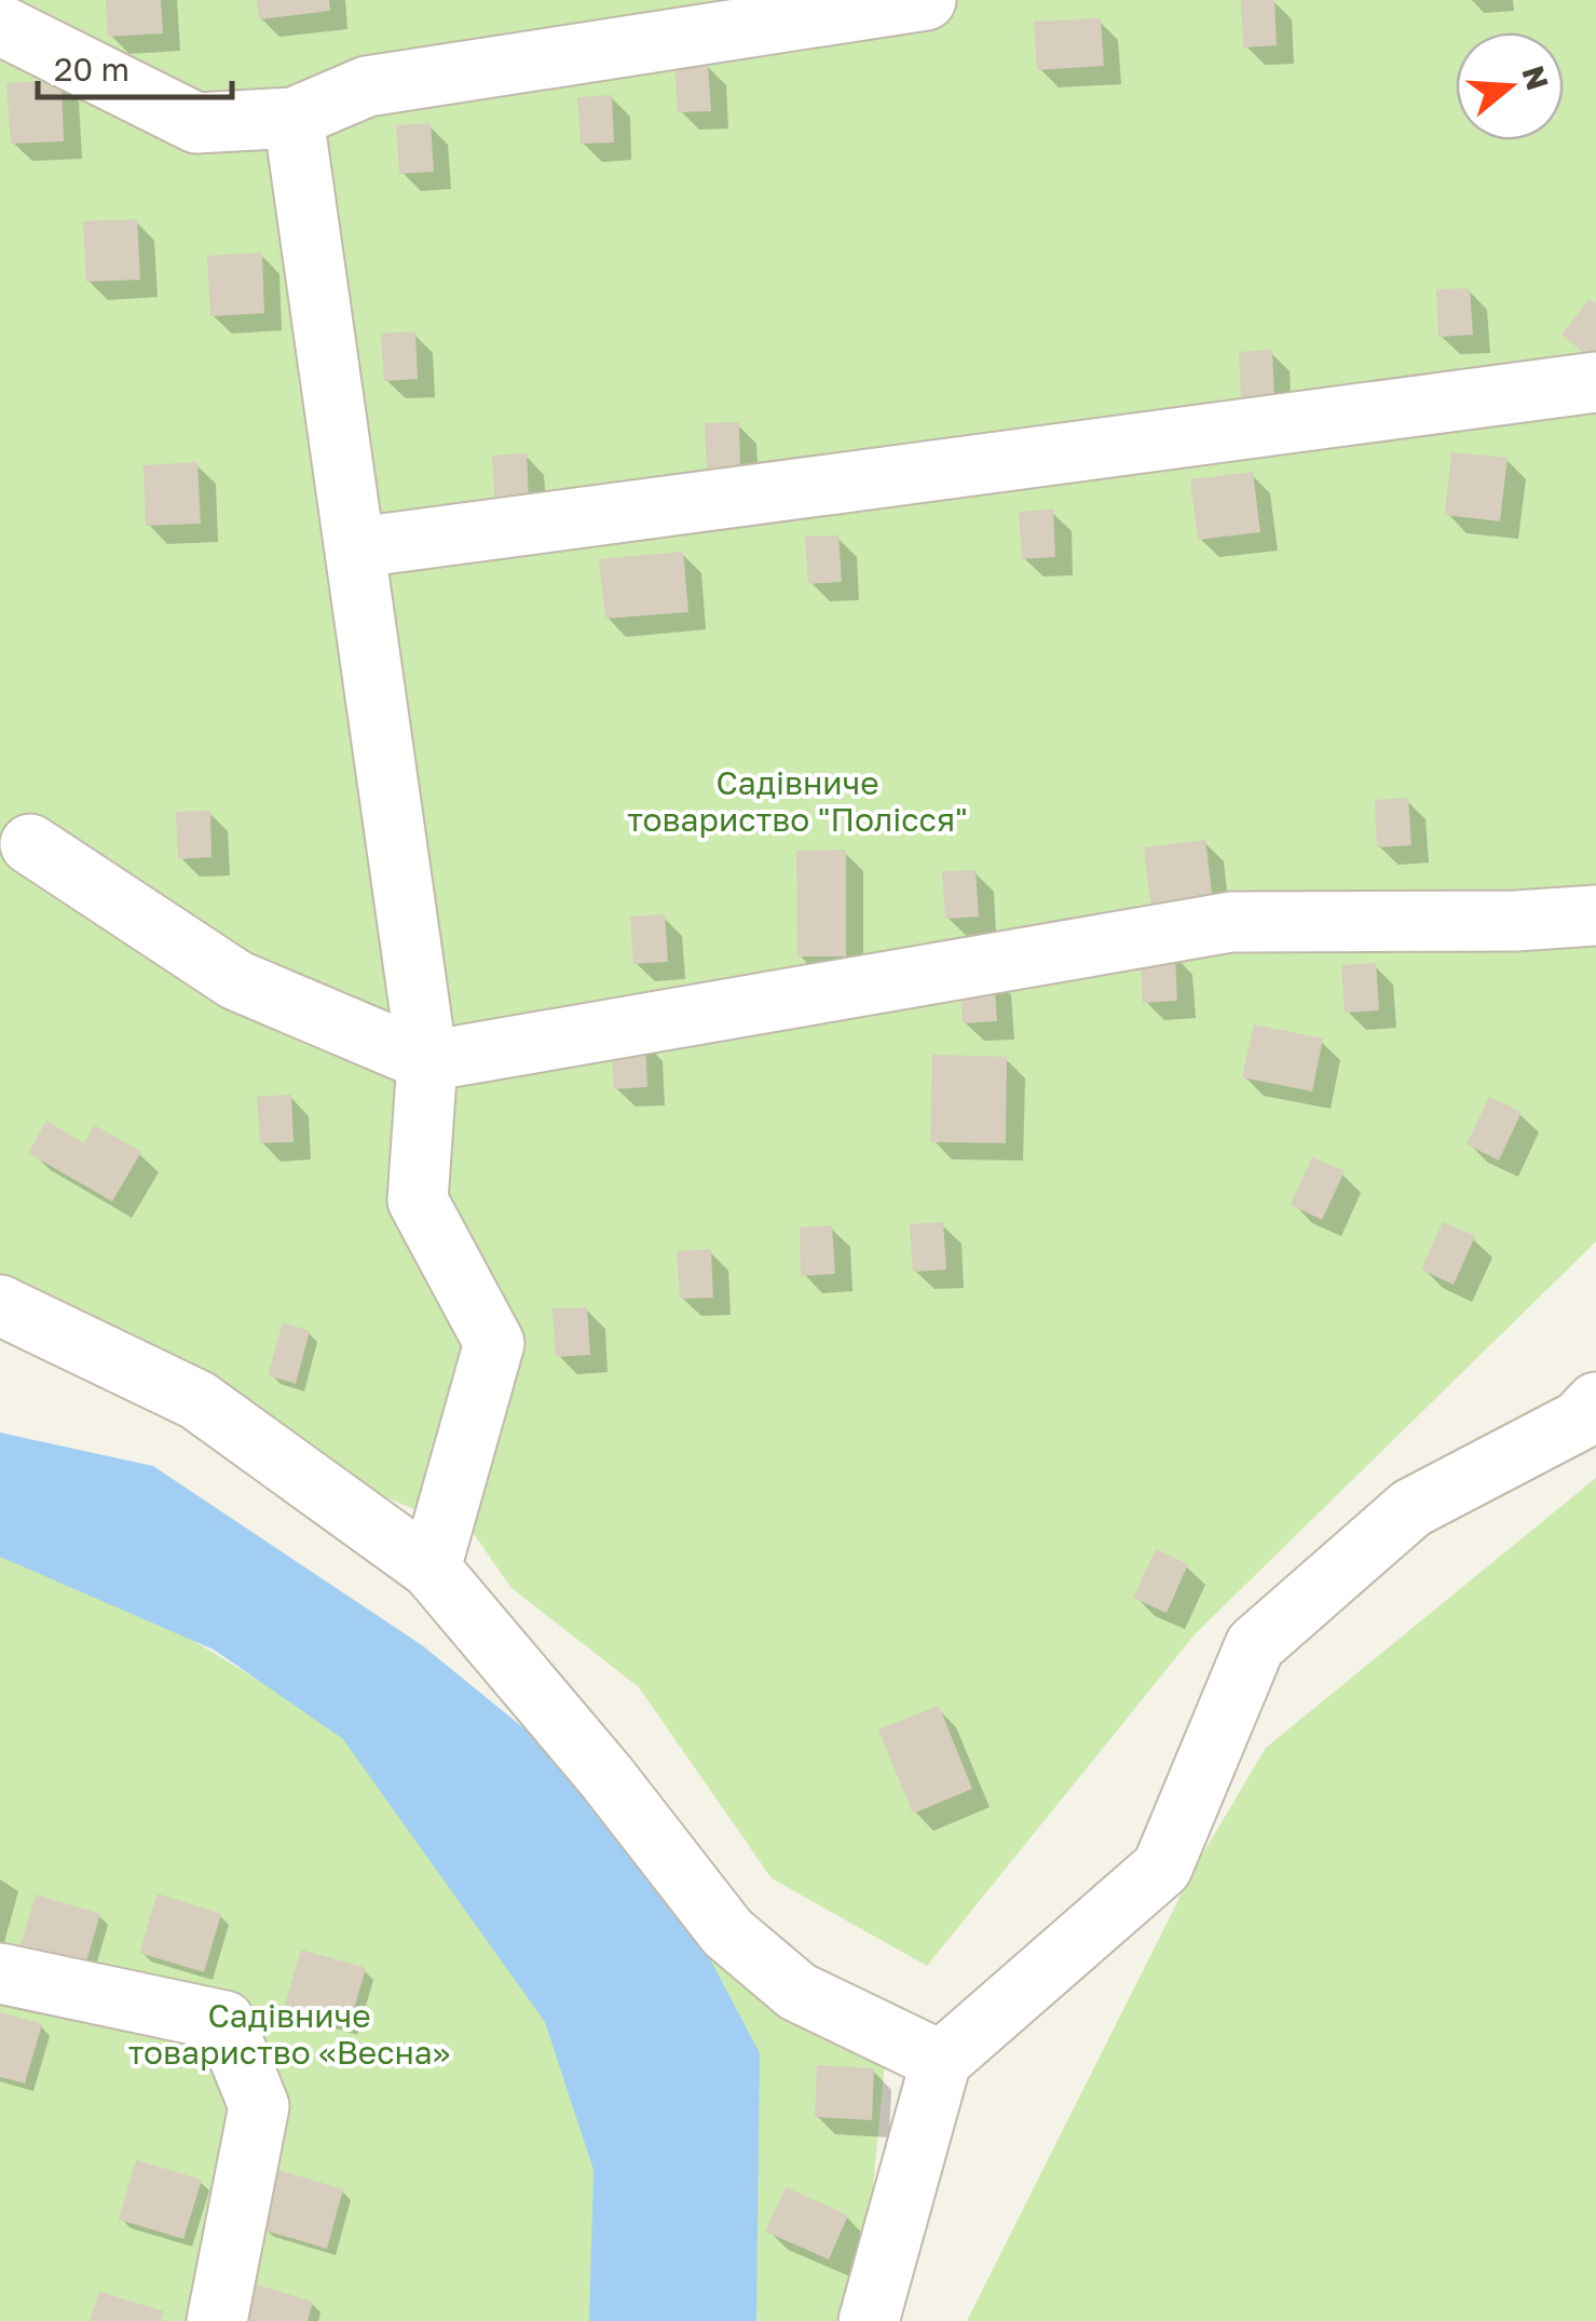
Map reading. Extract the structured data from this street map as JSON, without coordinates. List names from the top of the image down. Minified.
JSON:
{"parks":["Садівниче товариство \"Полісся\"","Садівниче товариство «Весна»"],"scale_bar":"20 m","north":"right"}
